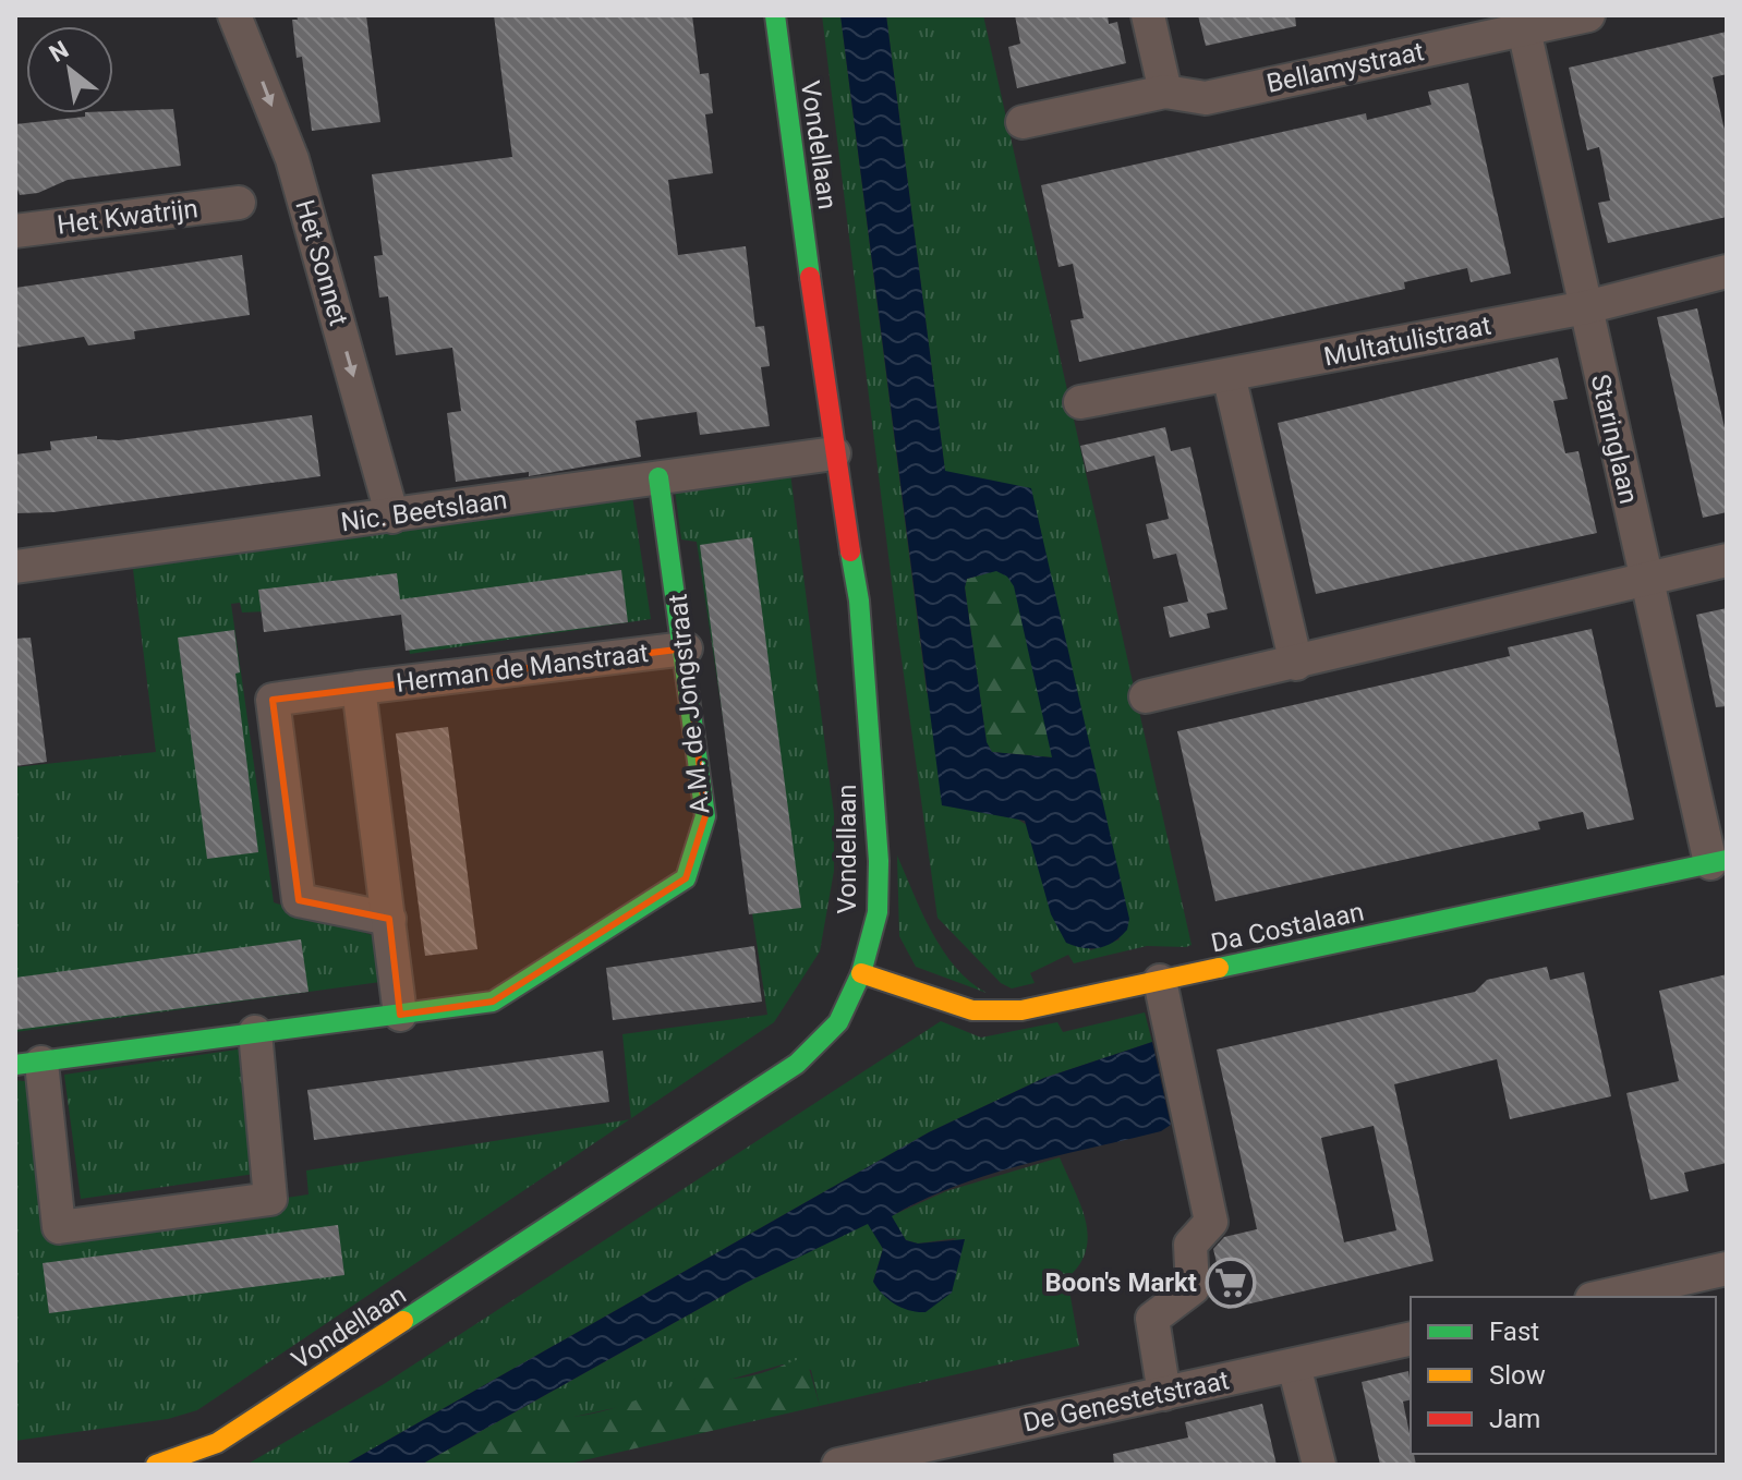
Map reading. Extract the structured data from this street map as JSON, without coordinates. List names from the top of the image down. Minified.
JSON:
{"streets":{"street":["Bellamystraat","Vondellaan","Het Kwatrijn","Het Sonnet","Multatulistraat","Staringlaan","Nic. Beetslaan","Herman de Manstraat","A.M. de Jongstraat","Da Costalaan","De Genestetstraat"]},"crossings":[["Bellamystraat","Staringlaan"],["Vondellaan","Nic. Beetslaan"],["Vondellaan","Da Costalaan"],["Het Sonnet","Nic. Beetslaan"],["Multatulistraat","Staringlaan"],["Staringlaan","Da Costalaan"],["Nic. Beetslaan","A.M. de Jongstraat"],["Herman de Manstraat","A.M. de Jongstraat"]],"one_way":["Het Sonnet"],"places":{"supermarket":["Boon's Markt"]},"legend":["Fast","Slow","Jam"],"north":"top left"}
